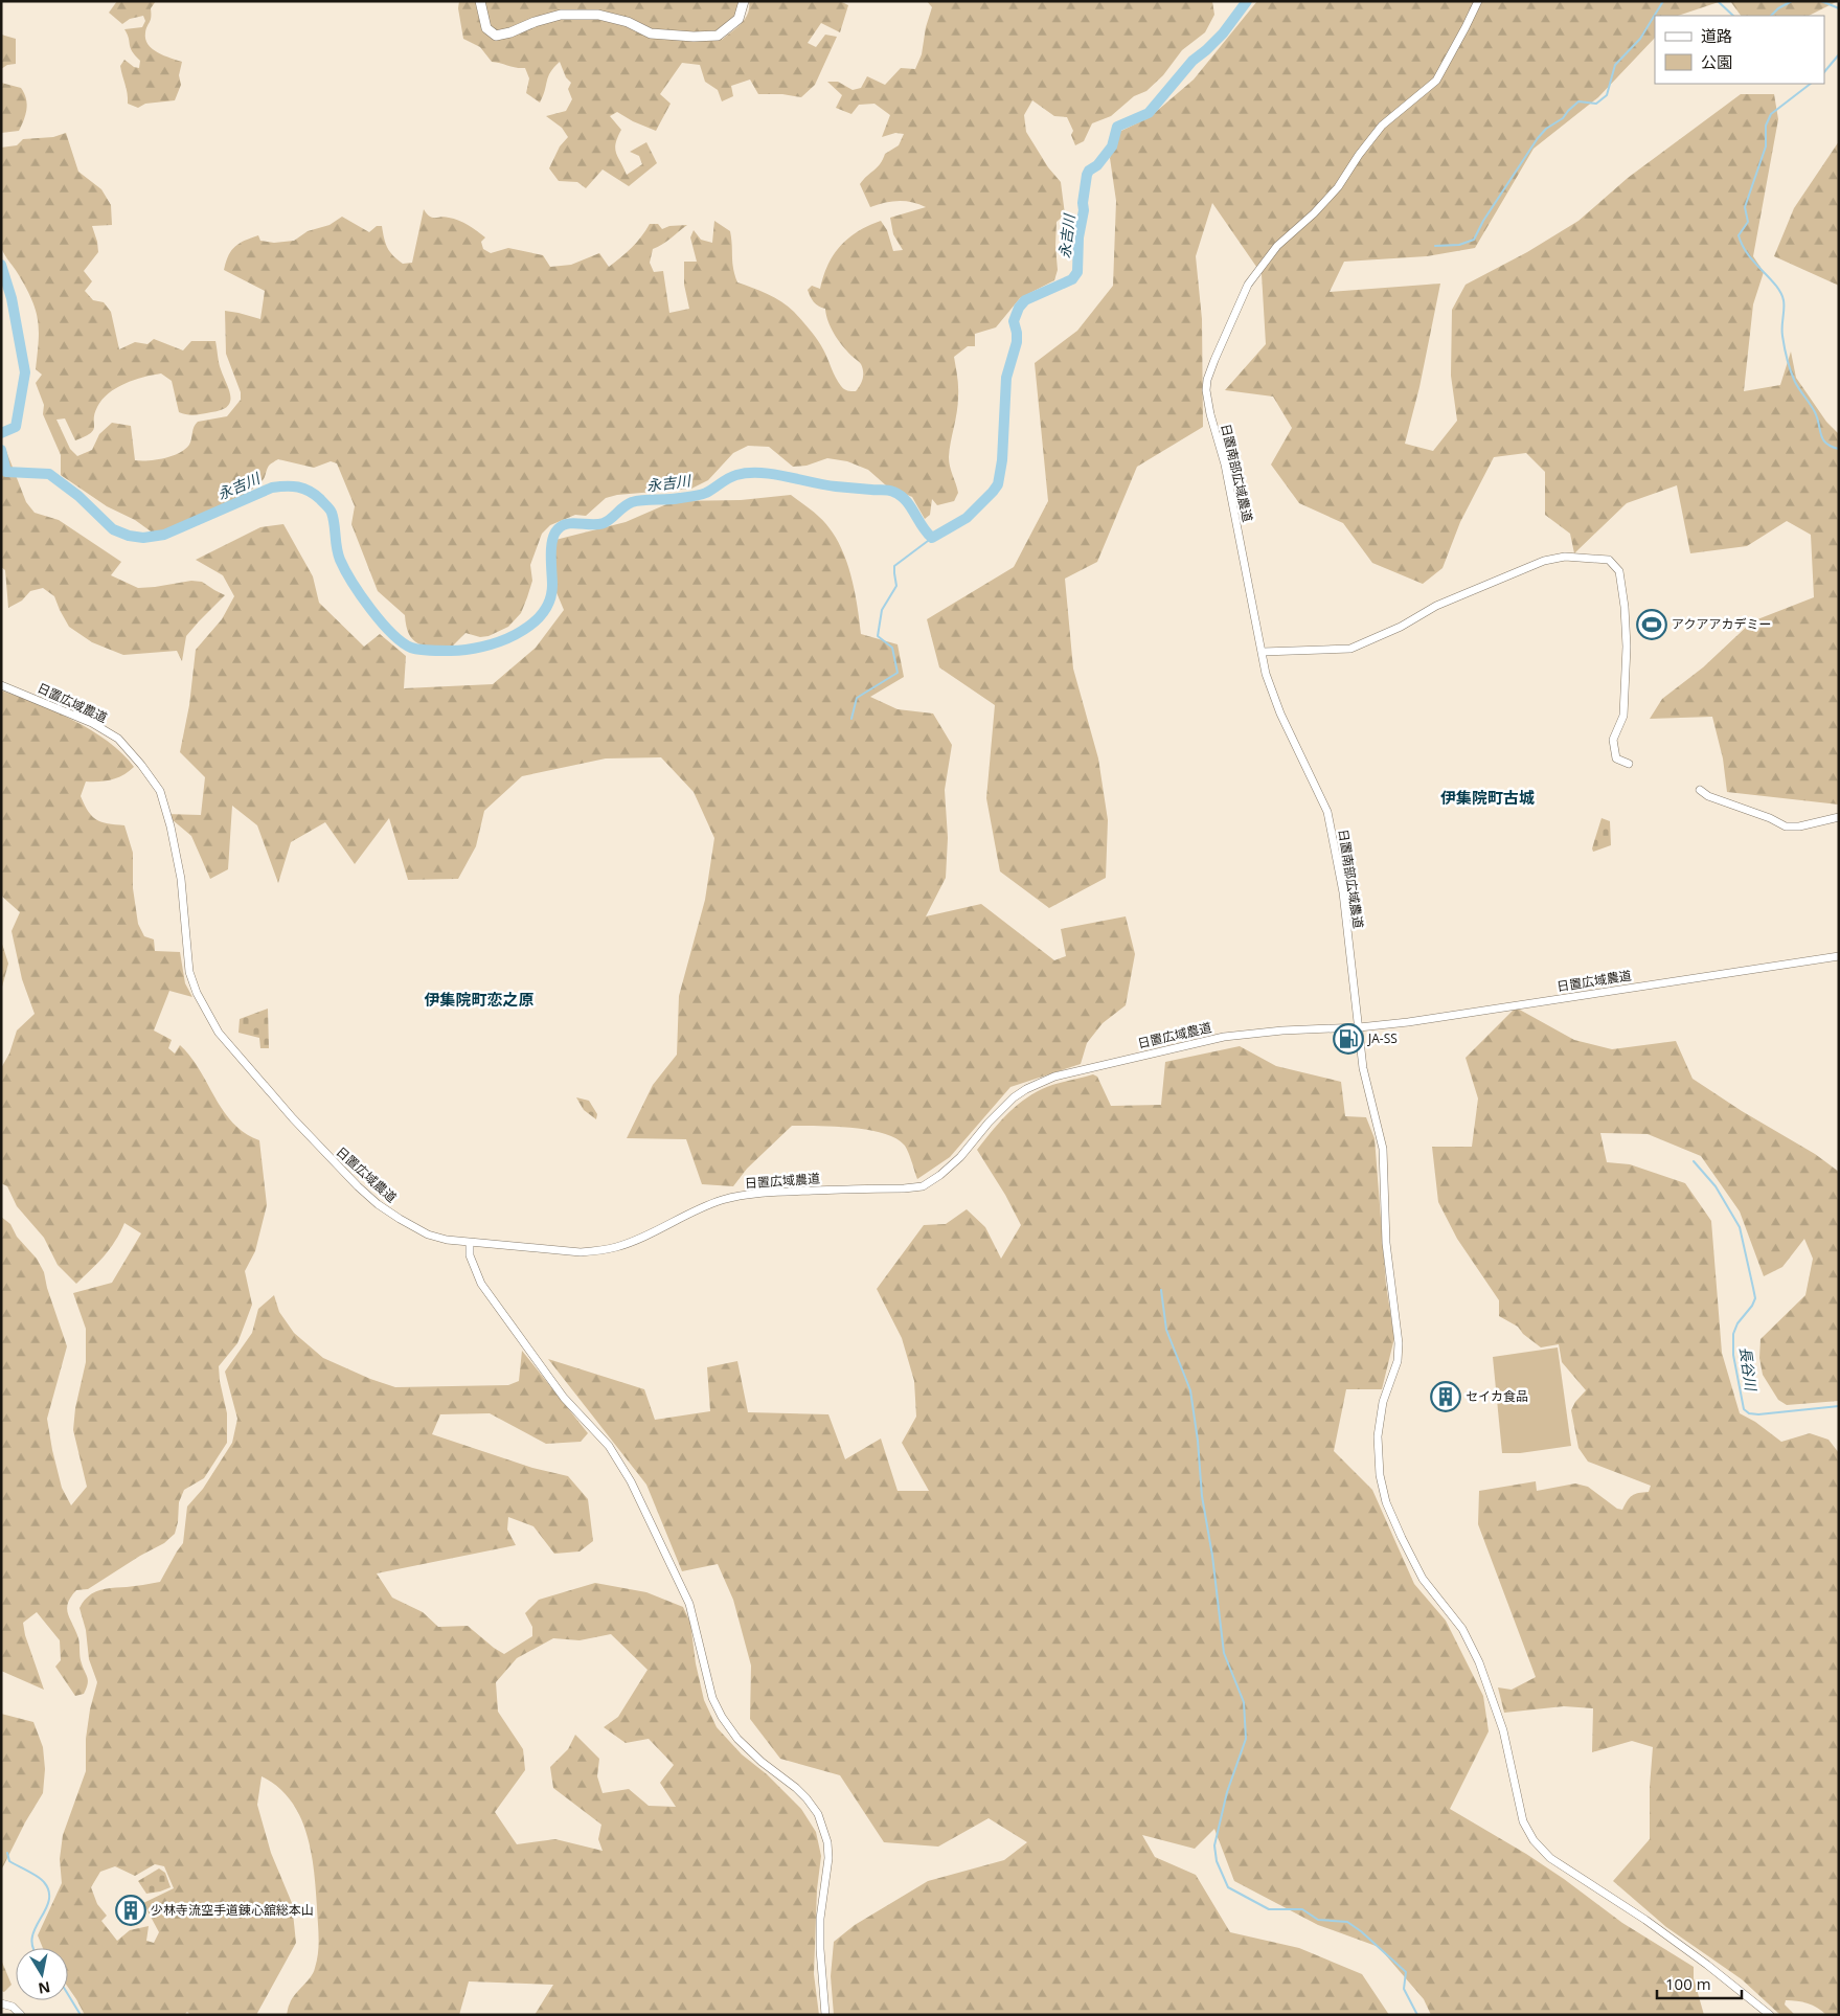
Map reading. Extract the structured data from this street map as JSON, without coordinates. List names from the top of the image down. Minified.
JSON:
{"streets":{"street":["日置南部広域農道","日置広域農道"]},"crossings":[["日置南部広域農道","日置広域農道"]],"districts":["伊集院町古城","伊集院町恋之原"],"water":["永吉川","長谷川"],"places":{"sports":["アクアアカデミー"],"fuel station":["JA-SS"],"building":["セイカ食品","少林寺流空手道錬心舘総本山"]},"legend":["道路","公園"],"scale_bar":"100 m","north":"bottom"}
